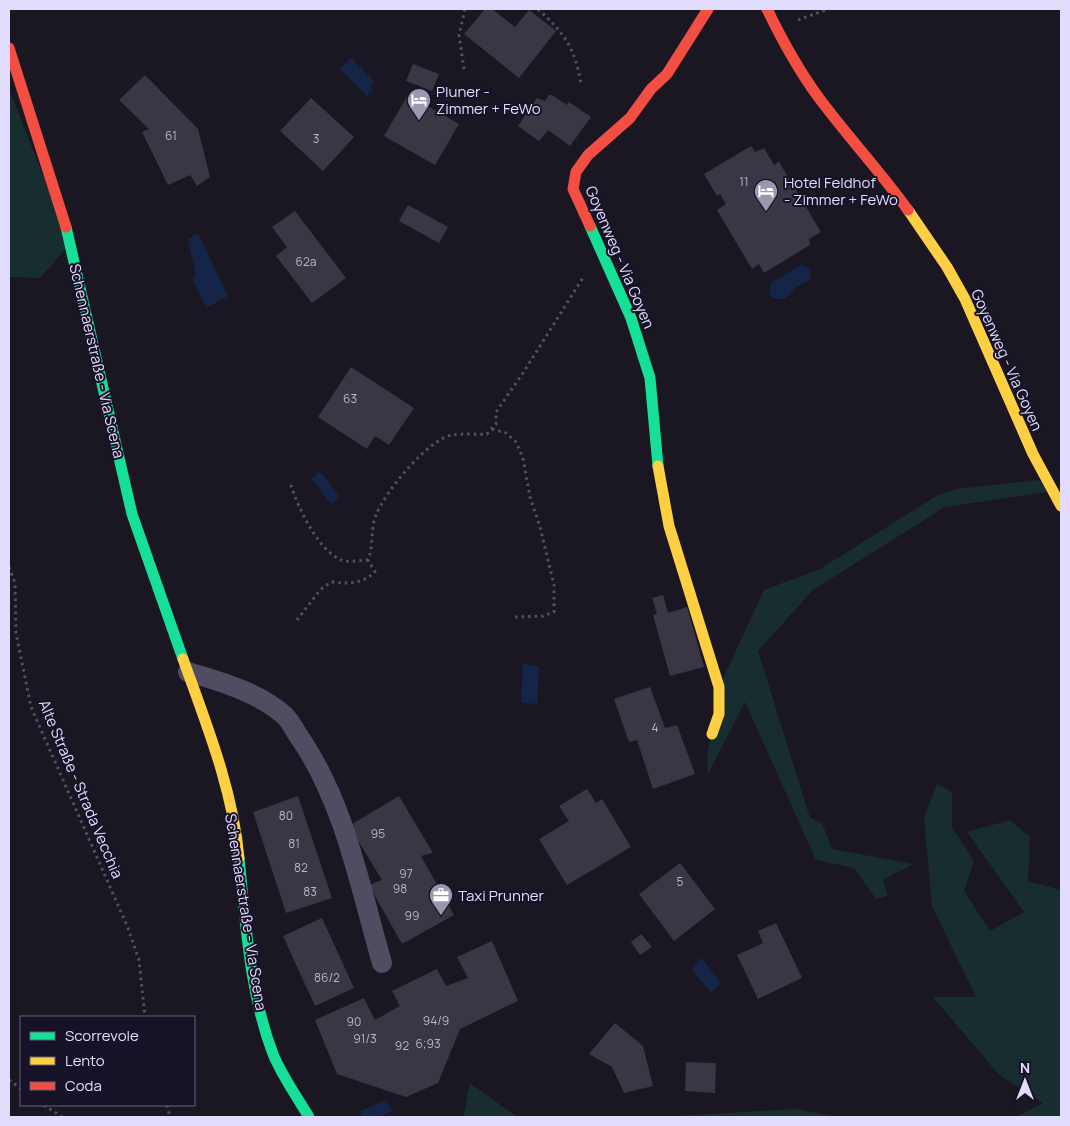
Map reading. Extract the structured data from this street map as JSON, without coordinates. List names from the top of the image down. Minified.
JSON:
{"streets":{"street":["Goyenweg - Via Goyen","Schennaerstraße - Via Scena"],"path":["Alte Straße - Strada Vecchia"]},"places":{"hotel":["Pluner - Zimmer + FeWo","Hotel Feldhof - Zimmer + FeWo"],"office":["Taxi Prunner"]},"house_numbers":["61","3","11","62a","63","4","80","95","81","82","97","5","98","83","99","86/2","94/9","90","91/3","6;93","92"],"legend":["Scorrevole","Lento","Coda"],"north":"top"}
